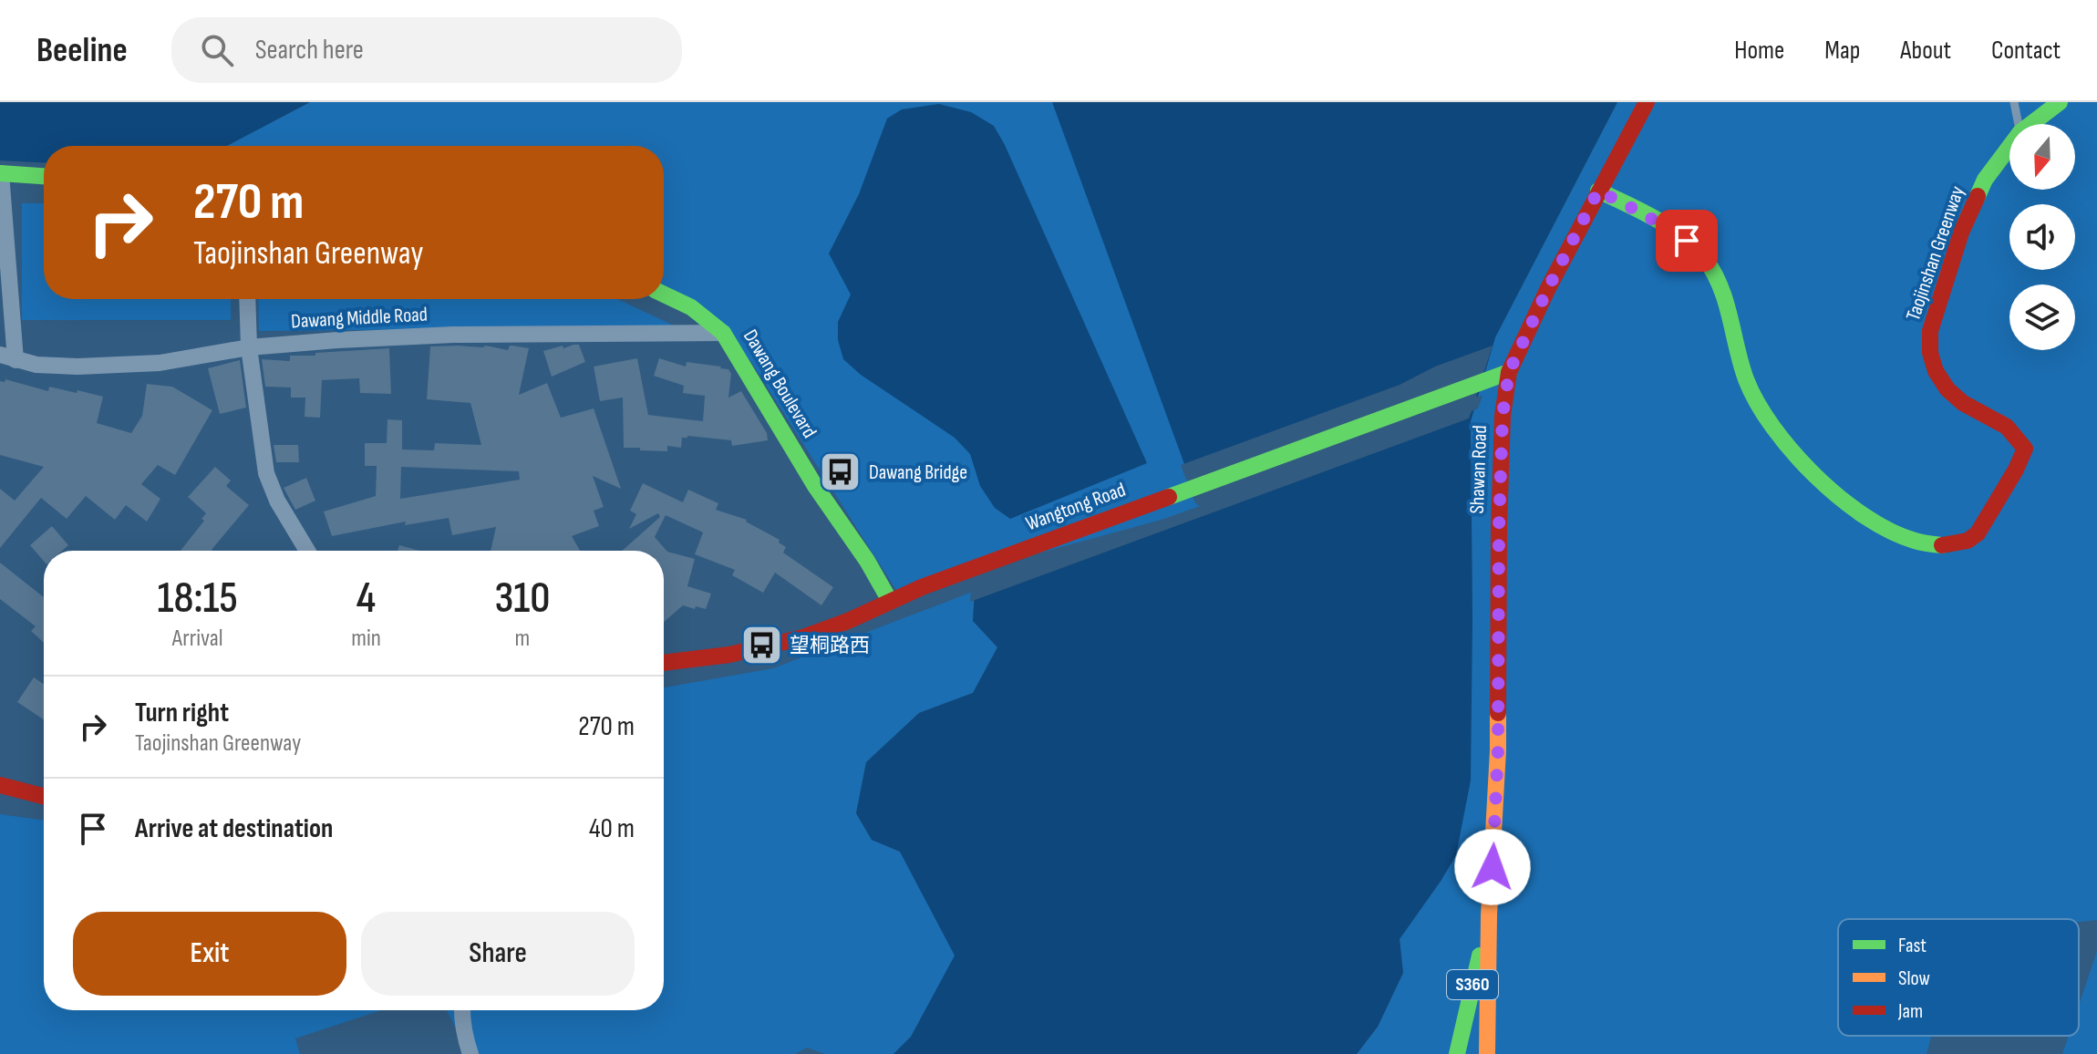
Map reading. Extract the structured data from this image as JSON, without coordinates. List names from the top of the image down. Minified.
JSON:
{"streets":{"main road":["Taojinshan Greenway","Dawang Boulevard","Shawan Road","Wangtong Road","S360"],"street":["Dawang Middle Road"]},"crossings":[["Taojinshan Greenway","Shawan Road"],["Dawang Middle Road","Dawang Boulevard"],["Dawang Boulevard","Wangtong Road"],["Shawan Road","Wangtong Road"]],"places":{"bus stop":["Dawang Bridge","望桐路西"]},"legend":["Fast","Slow","Jam"],"north":"bottom","page":{"header":"Beeline","search":"Search here","nav":["Home","Map","About","Contact"],"turn":["270 m","Taojinshan Greenway"],"eta":["18:15","Arrival","4","min","310","m"],"list":[{"name":"Turn right","note":"Taojinshan Greenway","value":"270 m"},{"name":"Arrive at destination","value":"40 m"}],"buttons":["Exit","Share"]}}
